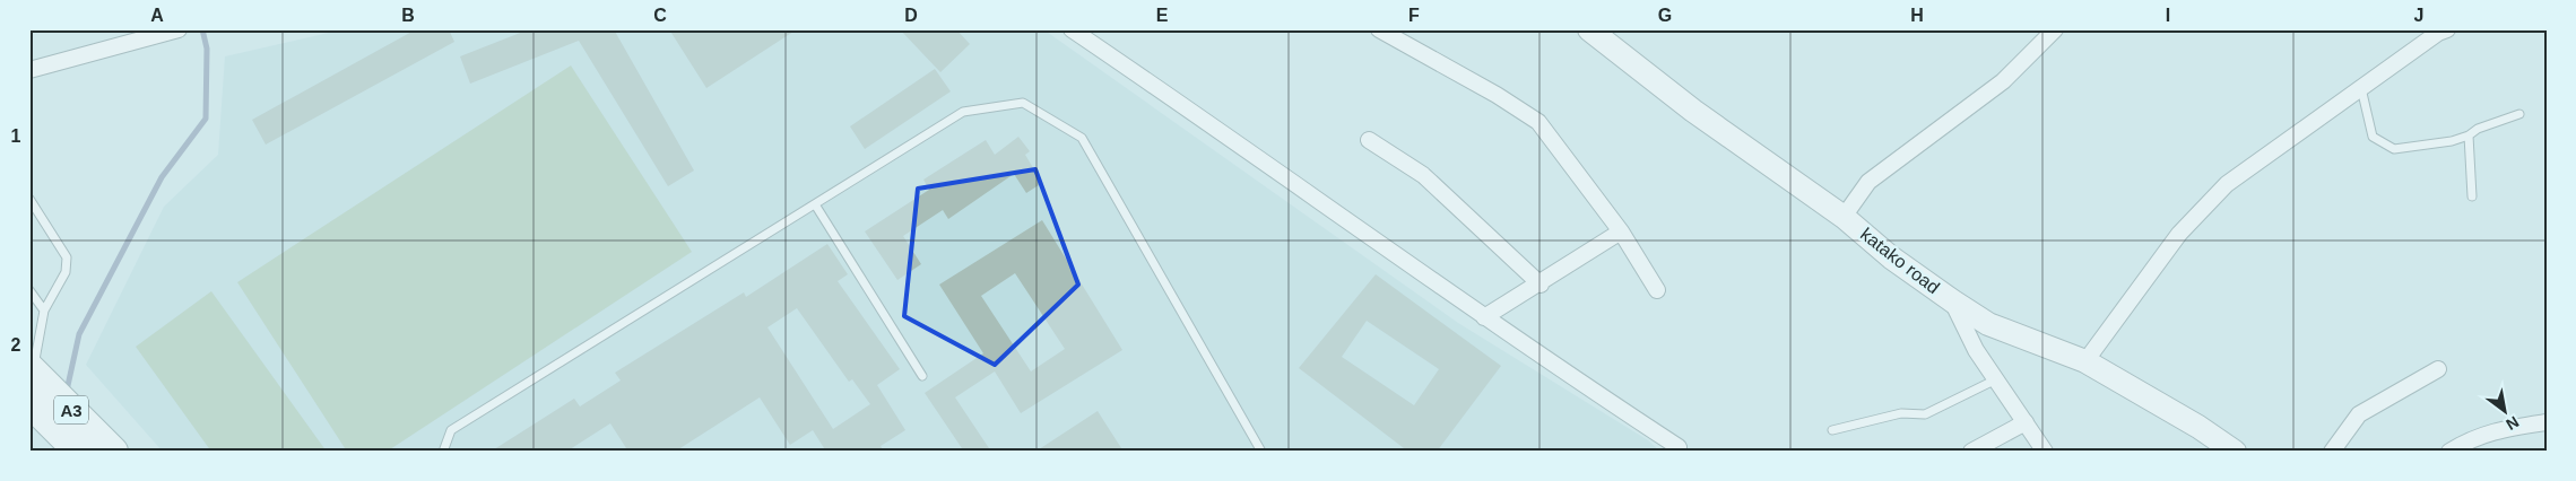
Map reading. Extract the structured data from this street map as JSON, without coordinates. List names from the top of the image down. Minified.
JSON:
{"streets":{"highway":["A3"],"street":["katako road"]},"north":"bottom right","grid":{"columns":["A","B","C","D","E","F","G","H","I","J"],"rows":["1","2"]}}
